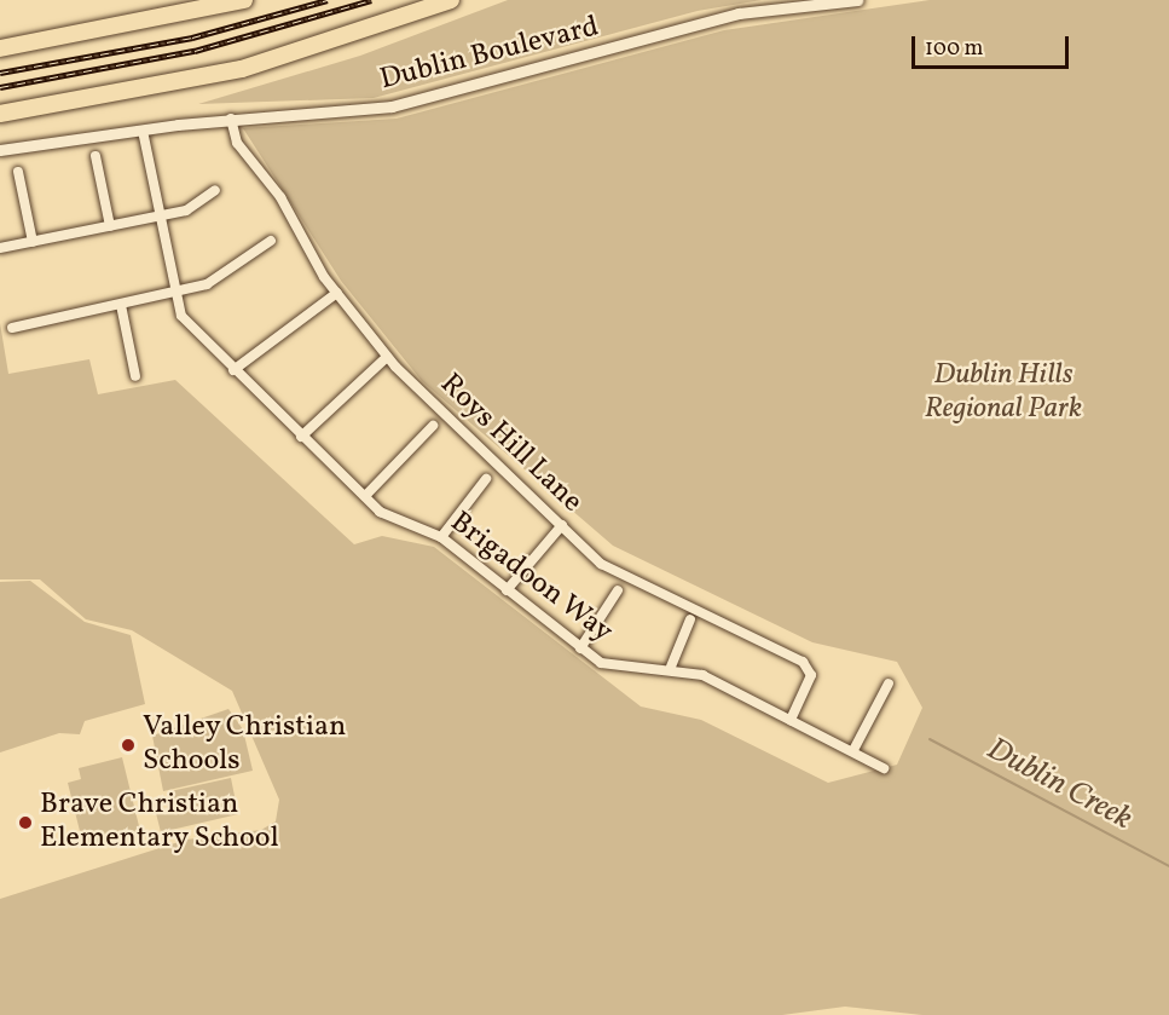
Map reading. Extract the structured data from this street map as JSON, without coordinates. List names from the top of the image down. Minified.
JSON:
{"streets":{"street":["Dublin Boulevard","Roys Hill Lane","Brigadoon Way"]},"crossings":[["Dublin Boulevard","Roys Hill Lane"],["Dublin Boulevard","Brigadoon Way"],["Roys Hill Lane","Brigadoon Way"]],"water":["Dublin Creek"],"parks":["Dublin Hills Regional Park"],"places":["Valley Christian Schools","Brave Christian Elementary School"],"scale_bar":"100 m"}
